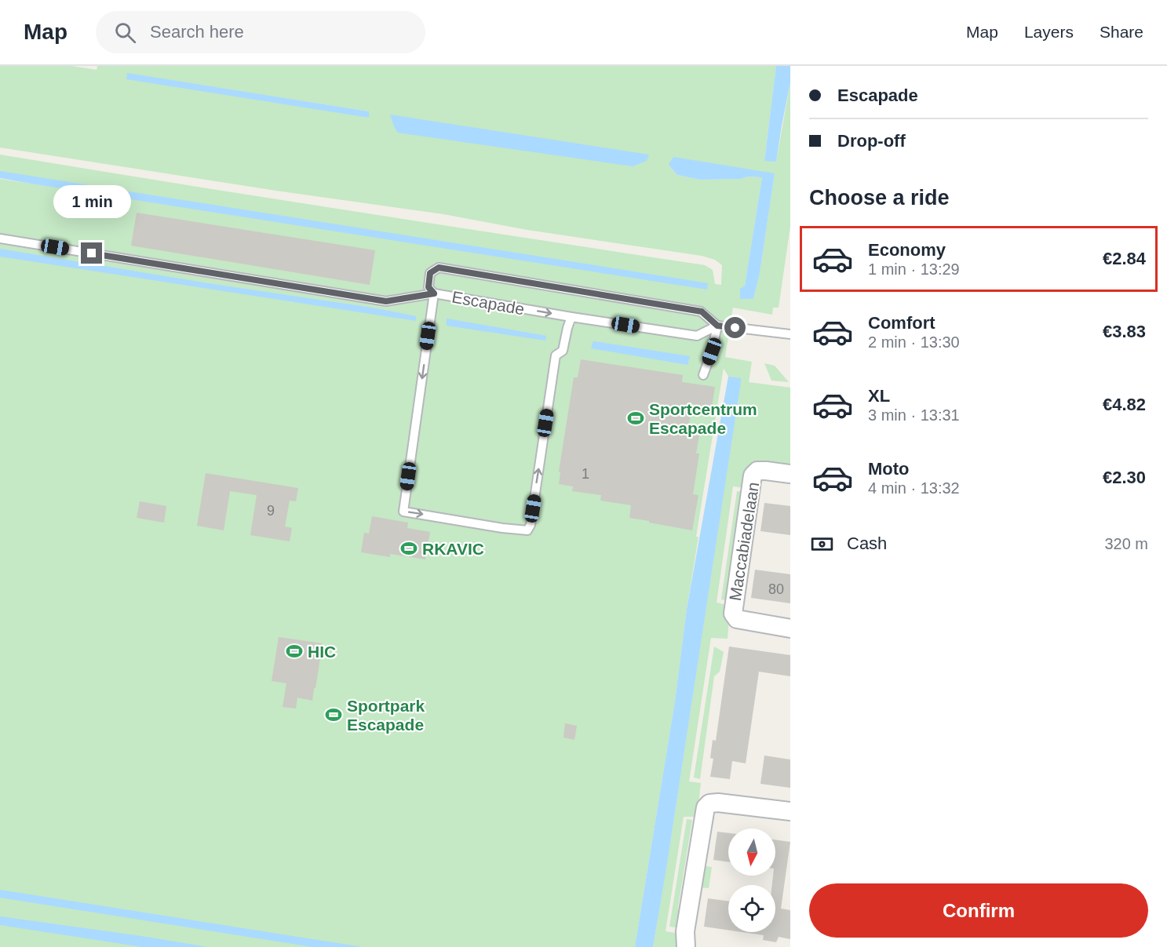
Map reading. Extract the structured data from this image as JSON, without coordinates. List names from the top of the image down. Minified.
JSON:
{"streets":{"street":["Maccabiadelaan"],"lane":["Escapade"]},"places":{"sports":["Sportcentrum Escapade","RKAVIC","HIC","Sportpark Escapade"]},"house_numbers":["1","9","80"],"north":"bottom","page":{"header":"Map","search":"Search here","nav":["Map","Layers","Share"],"banner":["Escapade","Drop-off"],"heading":"Choose a ride","bubble":"1 min","list":[{"name":"Economy","note":"1 min · 13:29","value":"€2.84"},{"name":"Comfort","note":"2 min · 13:30","value":"€3.83"},{"name":"XL","note":"3 min · 13:31","value":"€4.82"},{"name":"Moto","note":"4 min · 13:32","value":"€2.30"}],"pay":["Cash","320 m"],"buttons":"Confirm"}}
